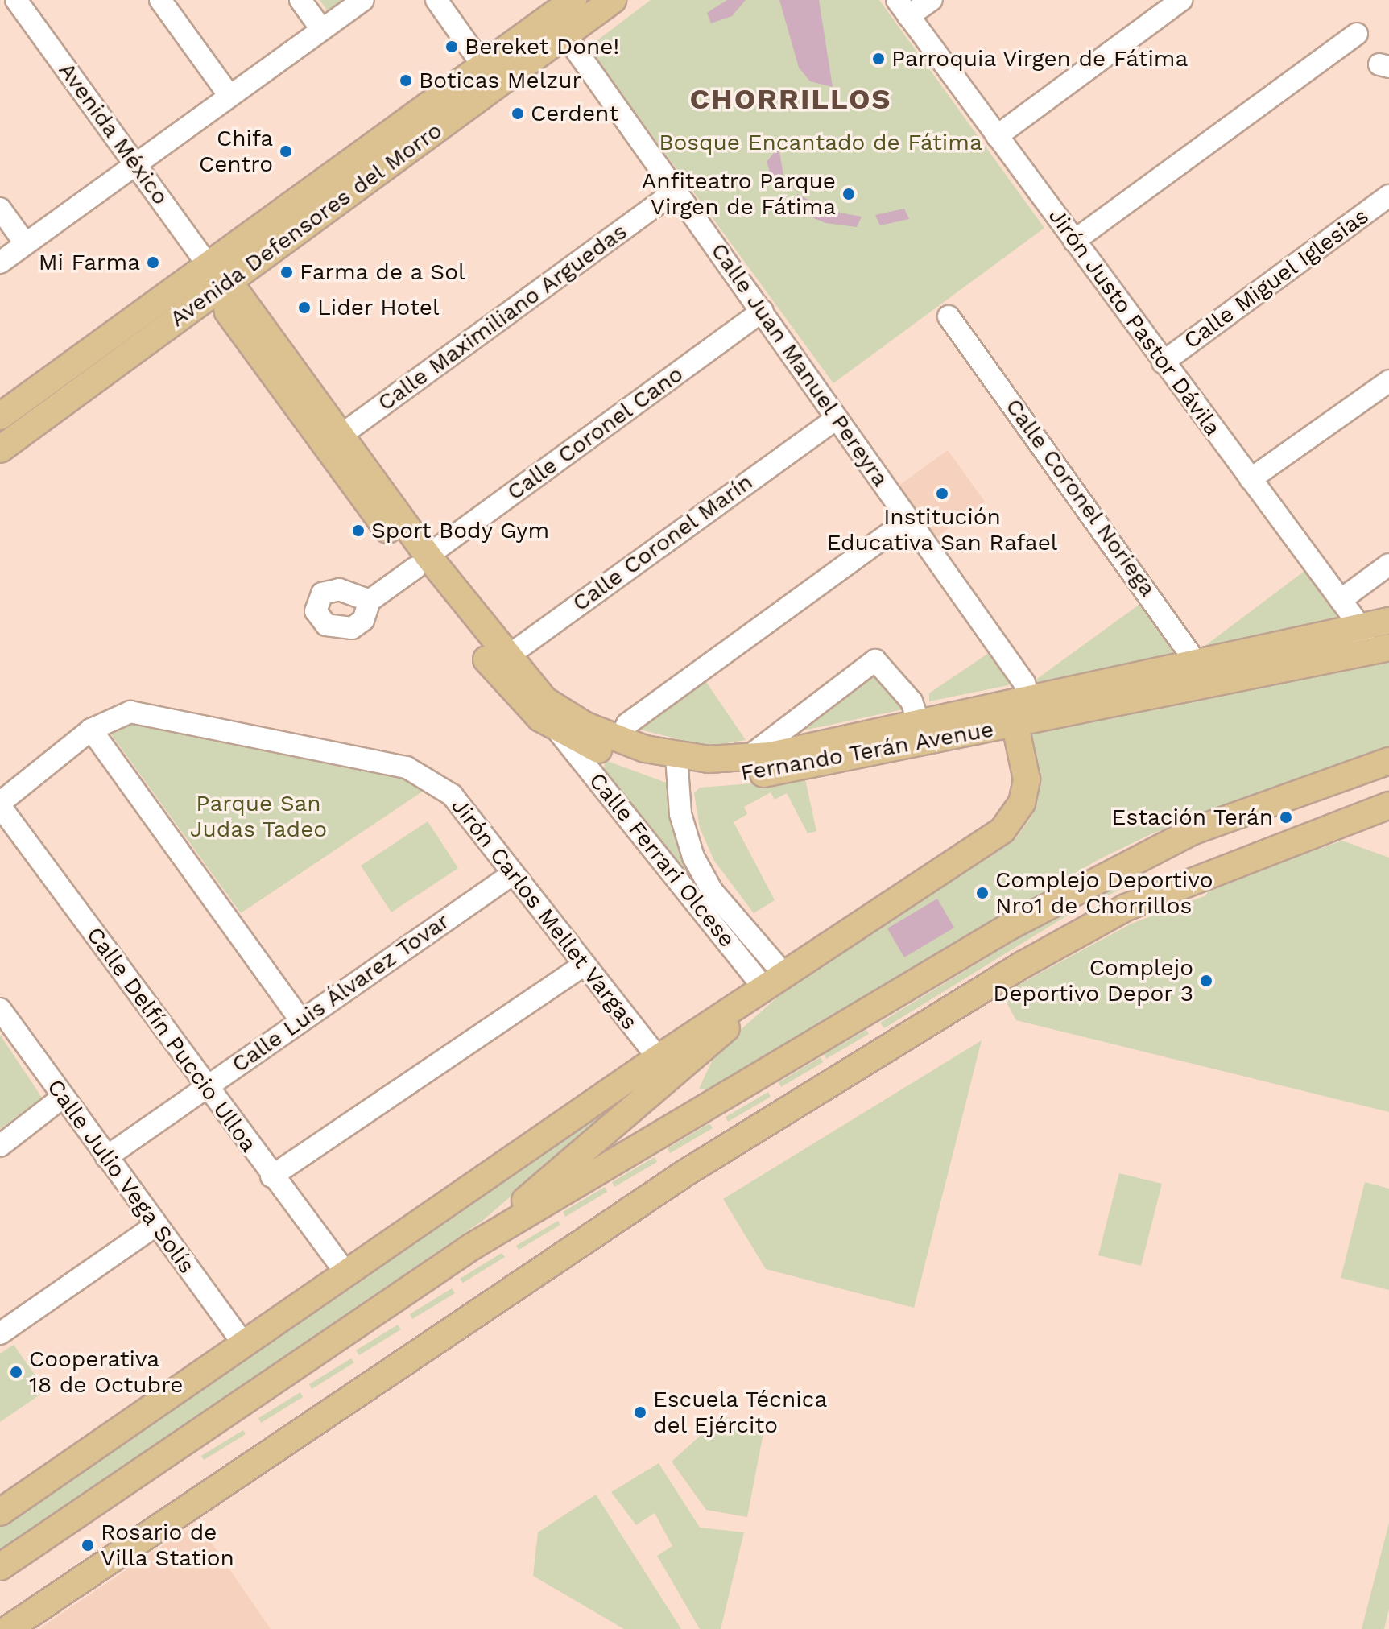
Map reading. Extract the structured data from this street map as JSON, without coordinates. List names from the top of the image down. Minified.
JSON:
{"streets":{"main road":["Avenida Defensores del Morro","Fernando Terán Avenue"],"street":["Avenida México","Calle Miguel Iglesias","Calle Maximiliano Arguedas","Jirón Justo Pastor Dávila","Calle Juan Manuel Pereyra","Calle Coronel Cano","Calle Coronel Noriega","Calle Coronel Marín","Calle Ferrari Olcese","Jirón Carlos Mellet Vargas","Calle Luis Álvarez Tovar","Calle Delfín Puccio Ulloa","Calle Julio Vega Solís"]},"crossings":[["Avenida México","Avenida Defensores del Morro"],["Avenida México","Fernando Terán Avenue"],["Avenida Defensores del Morro","Calle Juan Manuel Pereyra"],["Avenida Defensores del Morro","Fernando Terán Avenue"],["Calle Miguel Iglesias","Jirón Justo Pastor Dávila"],["Calle Maximiliano Arguedas","Calle Juan Manuel Pereyra"],["Calle Maximiliano Arguedas","Fernando Terán Avenue"],["Jirón Justo Pastor Dávila","Fernando Terán Avenue"],["Calle Juan Manuel Pereyra","Calle Coronel Cano"],["Calle Juan Manuel Pereyra","Calle Coronel Marín"],["Calle Juan Manuel Pereyra","Fernando Terán Avenue"],["Calle Coronel Cano","Fernando Terán Avenue"],["Calle Coronel Noriega","Fernando Terán Avenue"],["Calle Coronel Marín","Fernando Terán Avenue"],["Fernando Terán Avenue","Calle Ferrari Olcese"],["Jirón Carlos Mellet Vargas","Calle Luis Álvarez Tovar"],["Jirón Carlos Mellet Vargas","Calle Delfín Puccio Ulloa"],["Calle Luis Álvarez Tovar","Calle Delfín Puccio Ulloa"],["Calle Luis Álvarez Tovar","Calle Julio Vega Solís"]],"districts":["CHORRILLOS"],"parks":["Bosque Encantado de Fátima","Parque San Judas Tadeo"],"places":["Bereket Done!","Parroquia Virgen de Fátima","Boticas Melzur","Cerdent","Chifa Centro","Anfiteatro Parque Virgen de Fátima","Mi Farma","Farma de a Sol","Lider Hotel","Institución Educativa San Rafael","Sport Body Gym","Estación Terán","Complejo Deportivo Nro1 de Chorrillos","Complejo Deportivo Depor 3","Cooperativa 18 de Octubre","Escuela Técnica del Ejército","Rosario de Villa Station"]}
